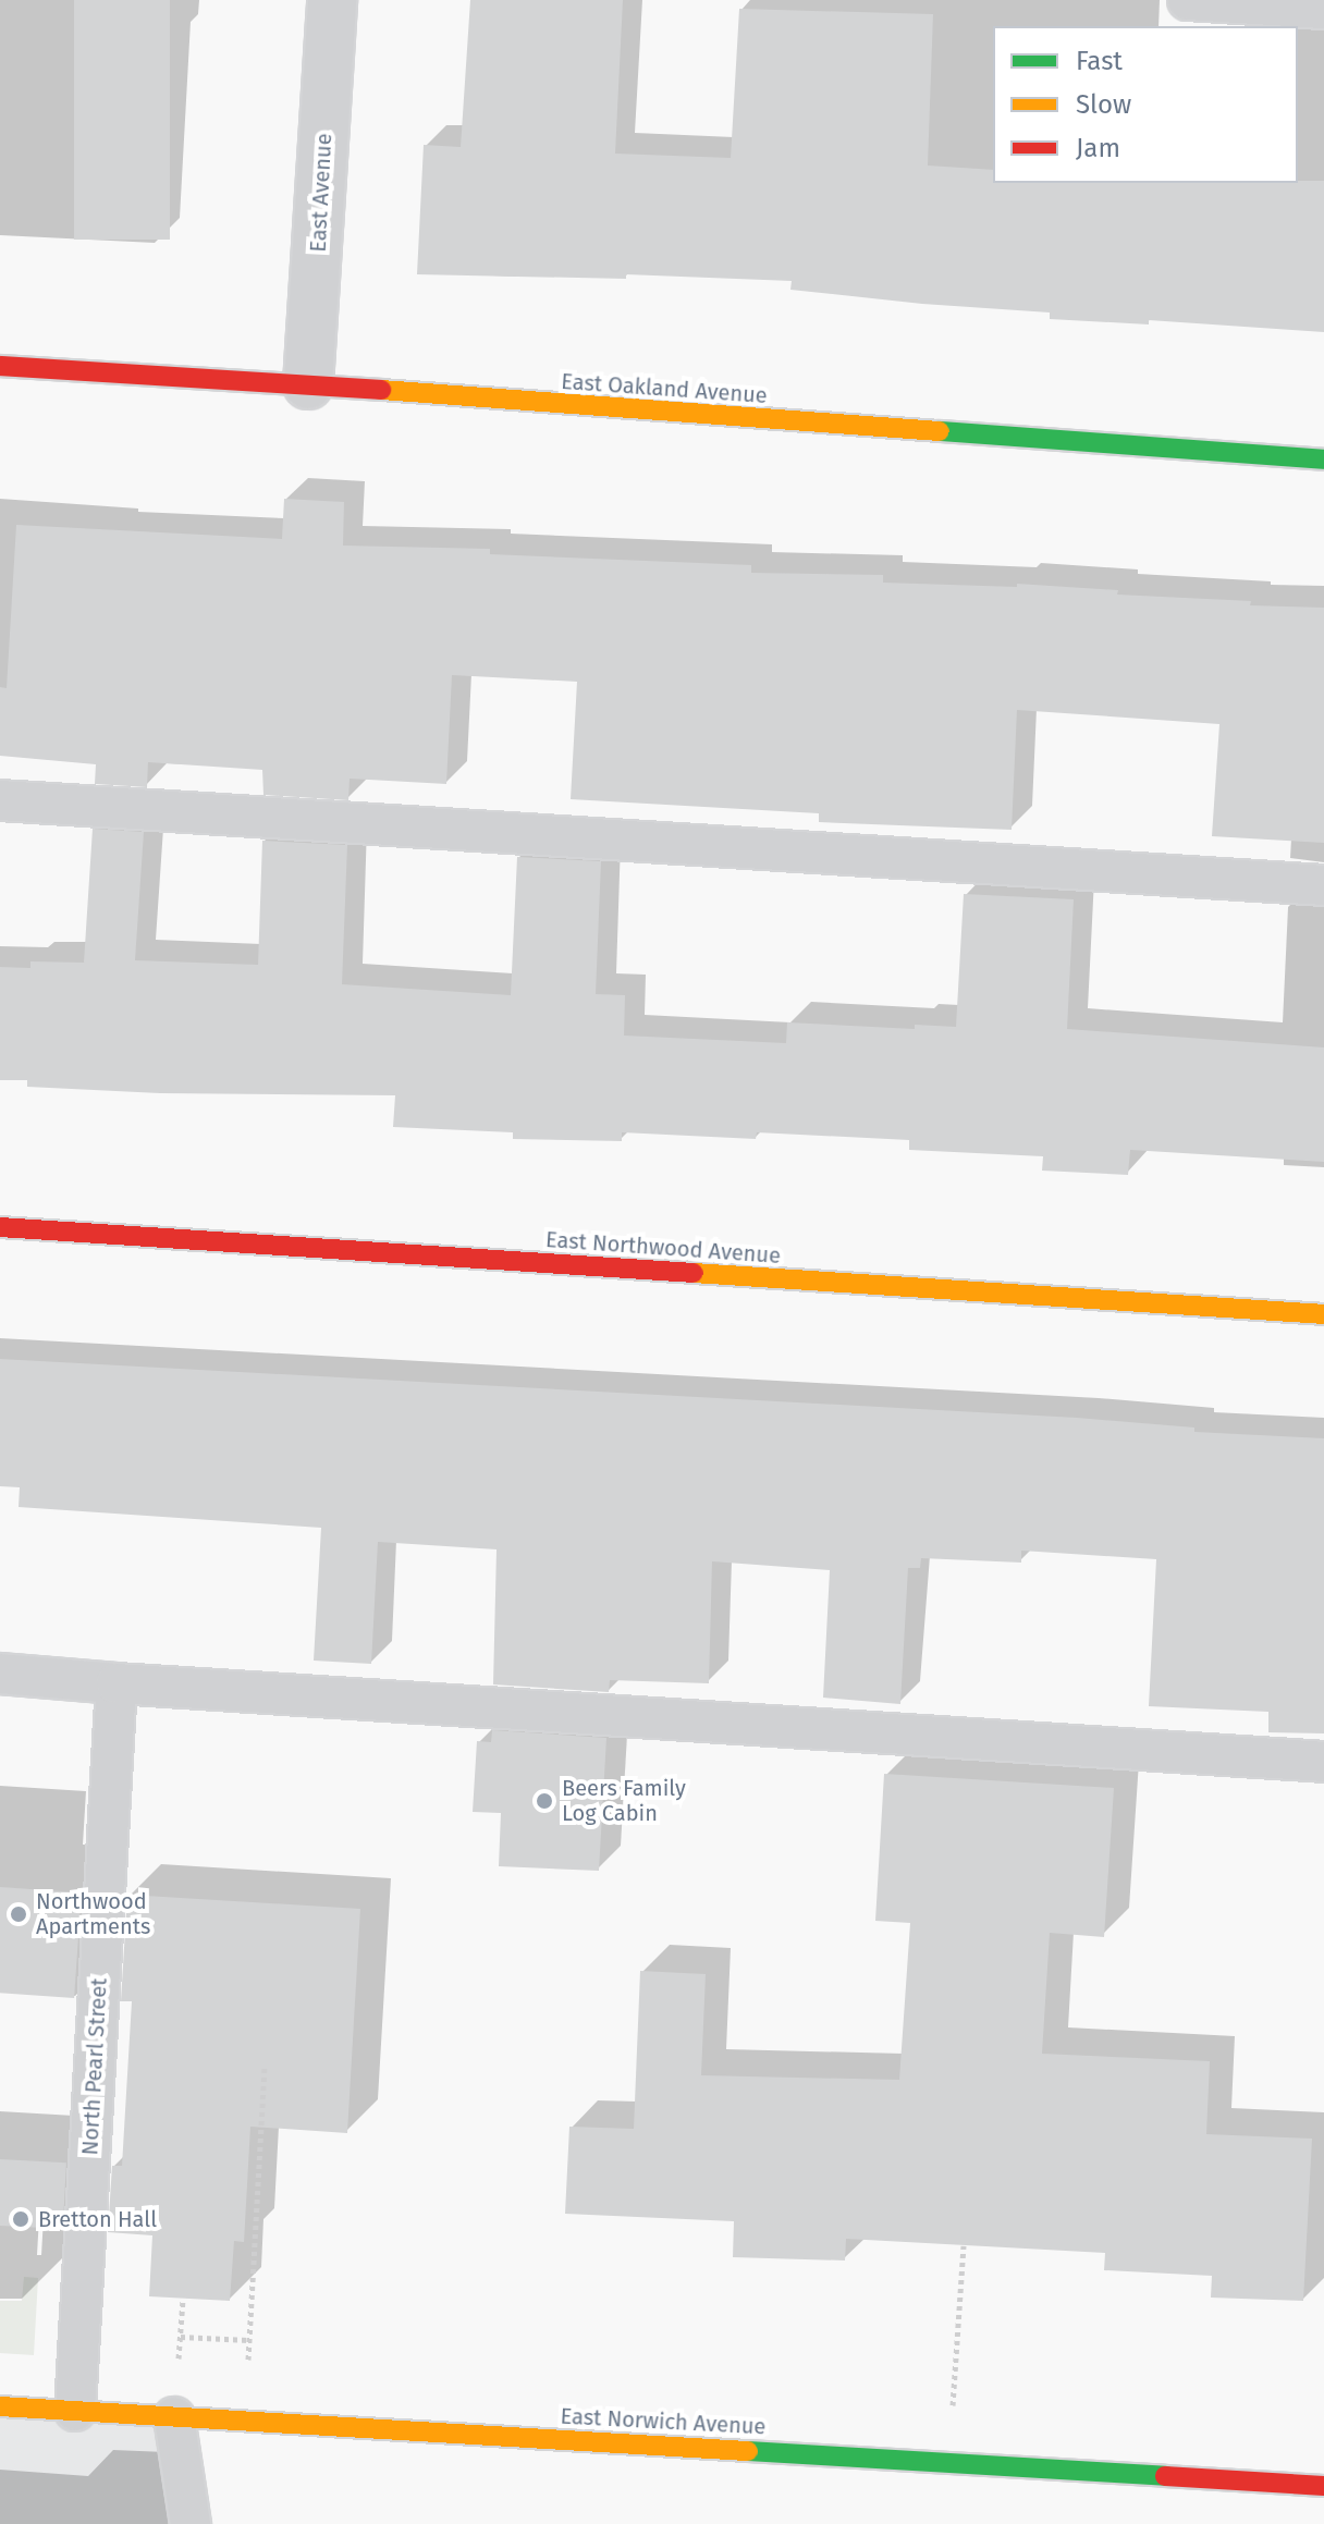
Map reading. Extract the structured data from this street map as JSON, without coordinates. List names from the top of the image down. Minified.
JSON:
{"streets":{"street":["East Avenue","East Oakland Avenue","East Northwood Avenue","East Norwich Avenue"],"lane":["North Pearl Street"]},"crossings":[["East Avenue","East Oakland Avenue"],["North Pearl Street","East Norwich Avenue"]],"places":["Beers Family Log Cabin","Northwood Apartments","Bretton Hall"],"legend":["Fast","Slow","Jam"]}
